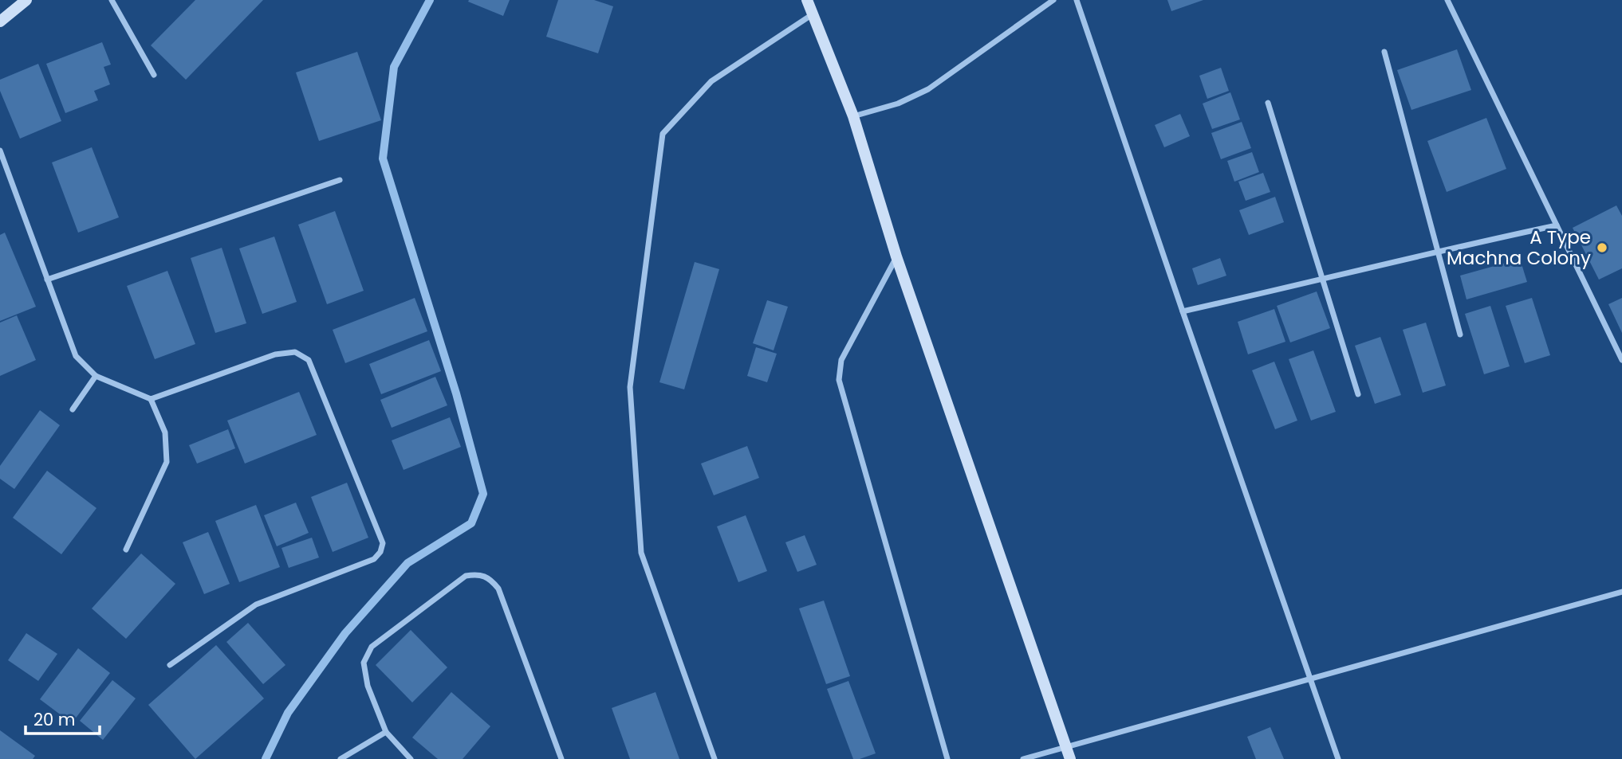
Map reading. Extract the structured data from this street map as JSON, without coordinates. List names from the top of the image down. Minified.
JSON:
{"places":["A Type Machna Colony"],"scale_bar":"20 m"}
